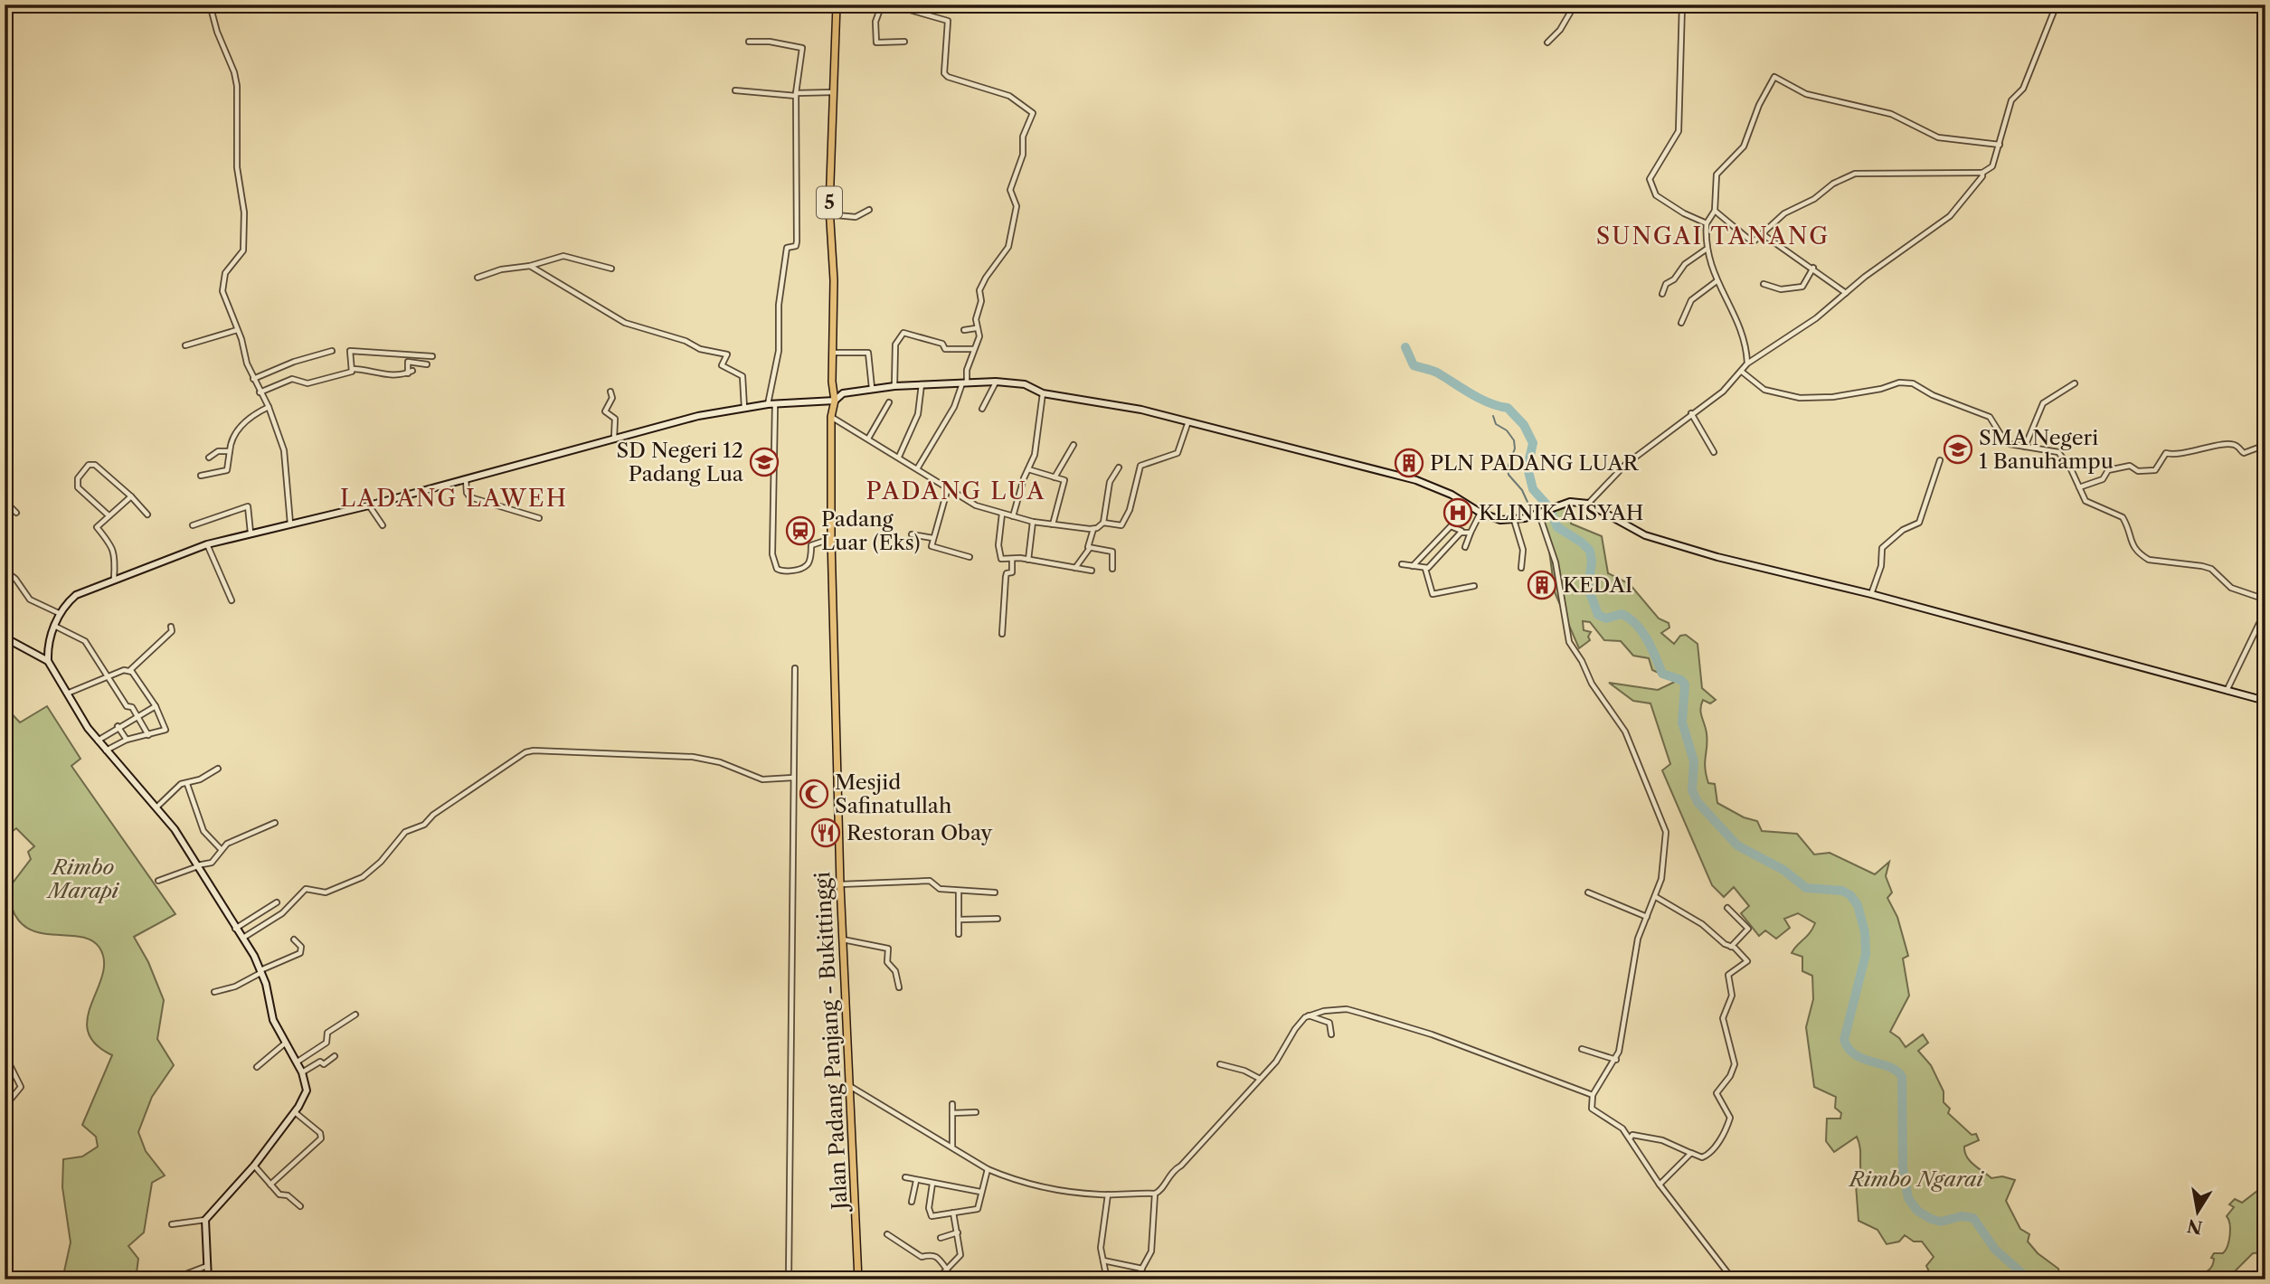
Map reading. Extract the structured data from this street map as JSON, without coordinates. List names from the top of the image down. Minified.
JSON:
{"streets":{"highway":["5","Jalan Padang Panjang - Bukittinggi"]},"districts":["SUNGAI TANANG","PADANG LUA","LADANG LAWEH"],"parks":["Rimbo Marapi","Rimbo Ngarai"],"places":{"school or university":["SMA Negeri 1 Banuhampu","SD Negeri 12 Padang Lua"],"building":["PLN PADANG LUAR","KEDAI"],"hospital":["KLINIK AISYAH"],"station":["Padang Luar (Eks)"],"mosque":["Mesjid Safinatullah"],"restaurant":["Restoran Obay"]},"north":"bottom"}
